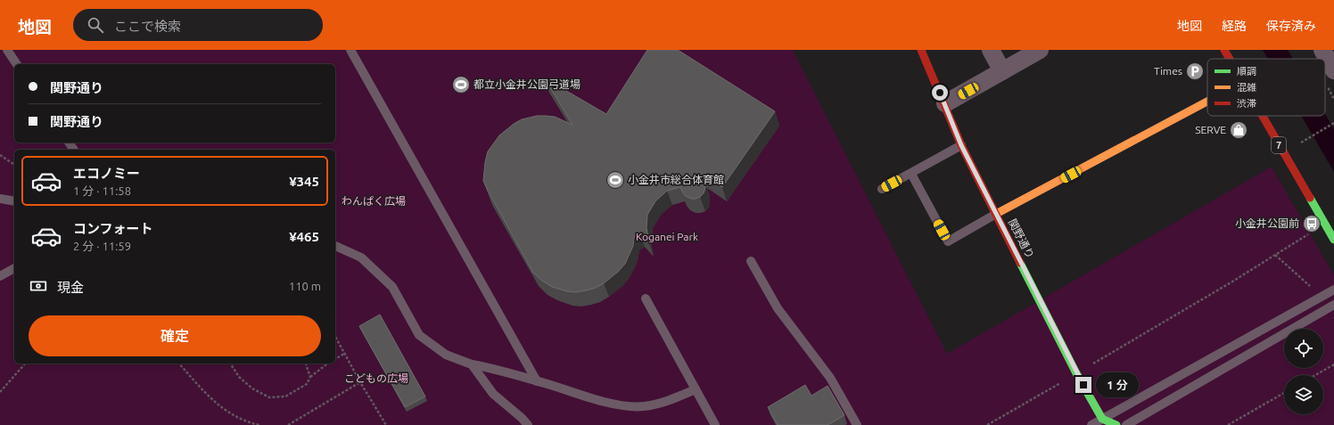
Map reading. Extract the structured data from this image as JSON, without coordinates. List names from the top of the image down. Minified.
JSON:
{"streets":{"street":["7","関野通り"]},"parks":["わんぱく広場","Koganei Park","こどもの広場"],"places":{"parking":["Times"],"sports":["都立小金井公園弓道場","小金井市総合体育館"],"shop":["SERVE"],"bus stop":["小金井公園前"]},"legend":["順調","混雑","渋滞"],"page":{"header":"地図","search":"ここで検索","nav":["地図","経路","保存済み"],"banner":["関野通り","関野通り"],"list":[{"name":"エコノミー","note":"1 分 · 11:58","value":"¥345"},{"name":"コンフォート","note":"2 分 · 11:59","value":"¥465"}],"pay":["現金","110 m"],"buttons":"確定","bubble":"1 分"}}
